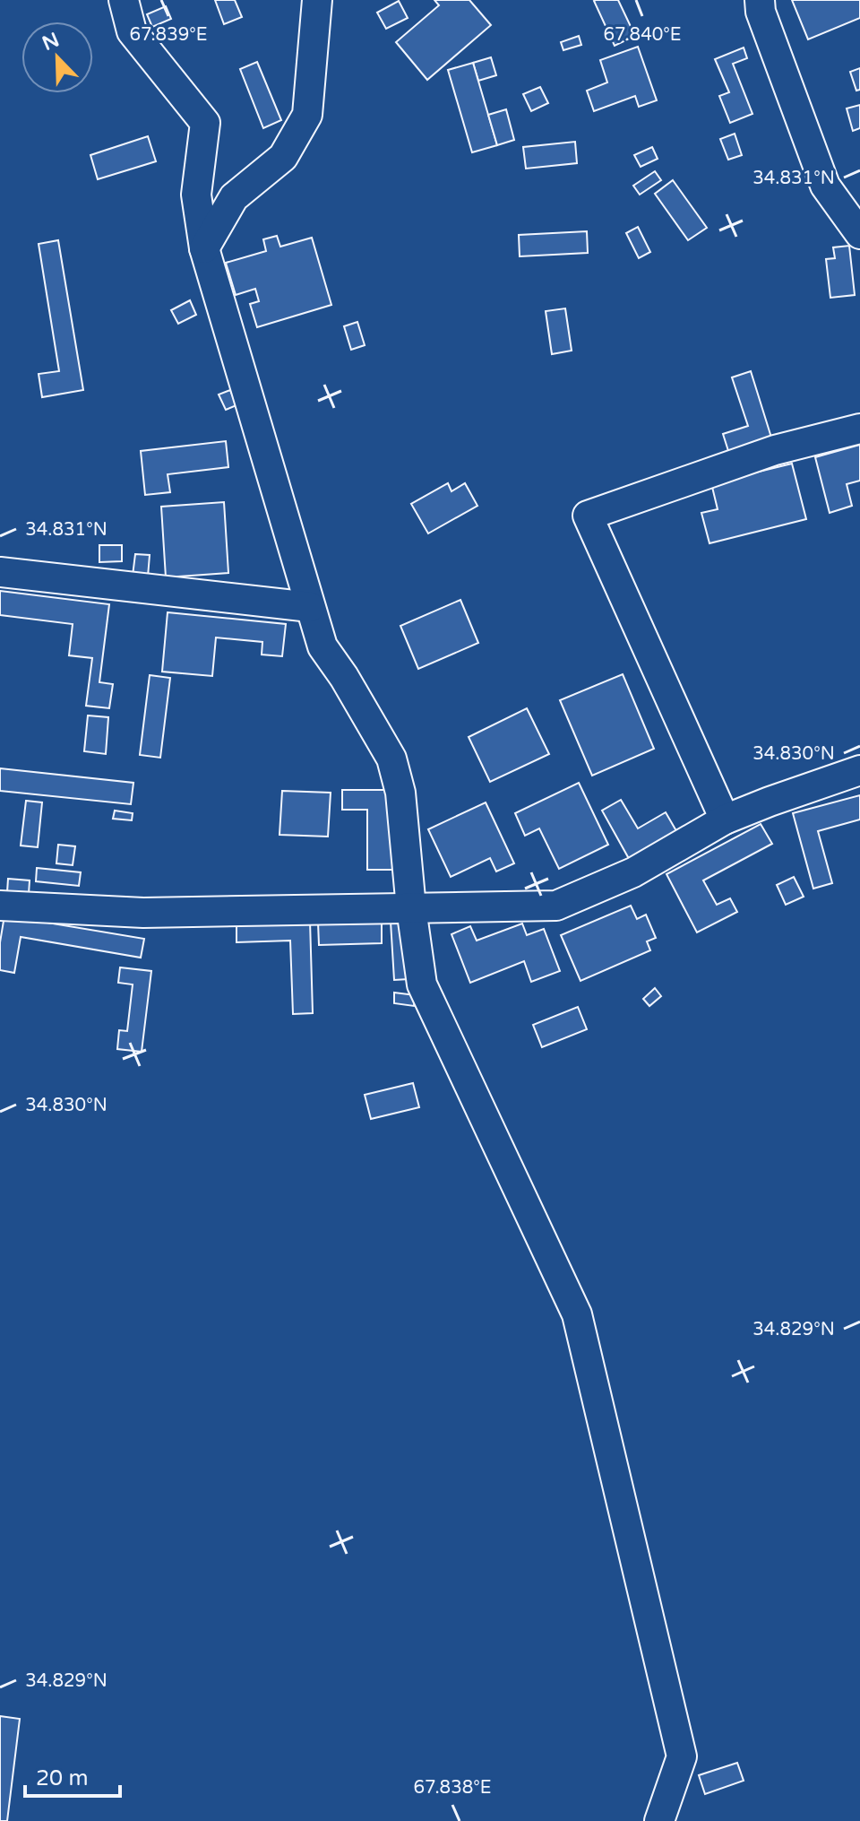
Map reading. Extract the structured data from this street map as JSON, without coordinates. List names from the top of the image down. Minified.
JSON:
{"scale_bar":"20 m","north":"top left","coordinates":["67.839°E","67.840°E","34.831°N","34.830°N","34.829°N","67.838°E"]}
